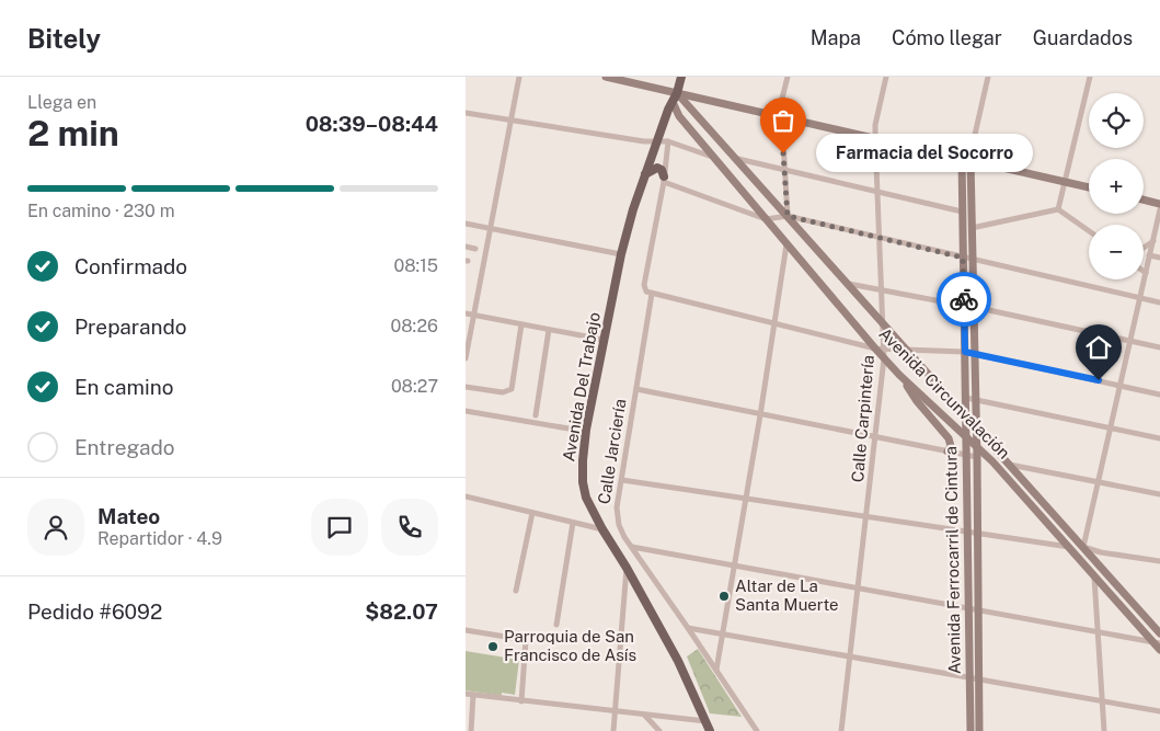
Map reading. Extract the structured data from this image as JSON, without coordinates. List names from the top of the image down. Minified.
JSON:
{"streets":{"main road":["Avenida Del Trabajo","Avenida Circunvalación","Avenida Ferrocarril de Cintura"],"street":["Calle Carpintería","Calle Jarciería"]},"crossings":[["Avenida Del Trabajo","Avenida Circunvalación"],["Avenida Circunvalación","Calle Carpintería"],["Avenida Circunvalación","Avenida Ferrocarril de Cintura"]],"places":["Farmacia del Socorro","Altar de La Santa Muerte","Parroquia de San Francisco de Asís"],"page":{"header":"Bitely","nav":["Mapa","Cómo llegar","Guardados"],"heading":["2 min","Llega en","08:39–08:44"],"panel":["Mateo","Repartidor · 4.9","Pedido #6092","$82.07"],"map_buttons":["+","−"],"bubble":"Farmacia del Socorro","bar":"En camino · 230 m","list":[["Confirmado","08:15"],["Preparando","08:26"],["En camino","08:27"],"Entregado"]}}
